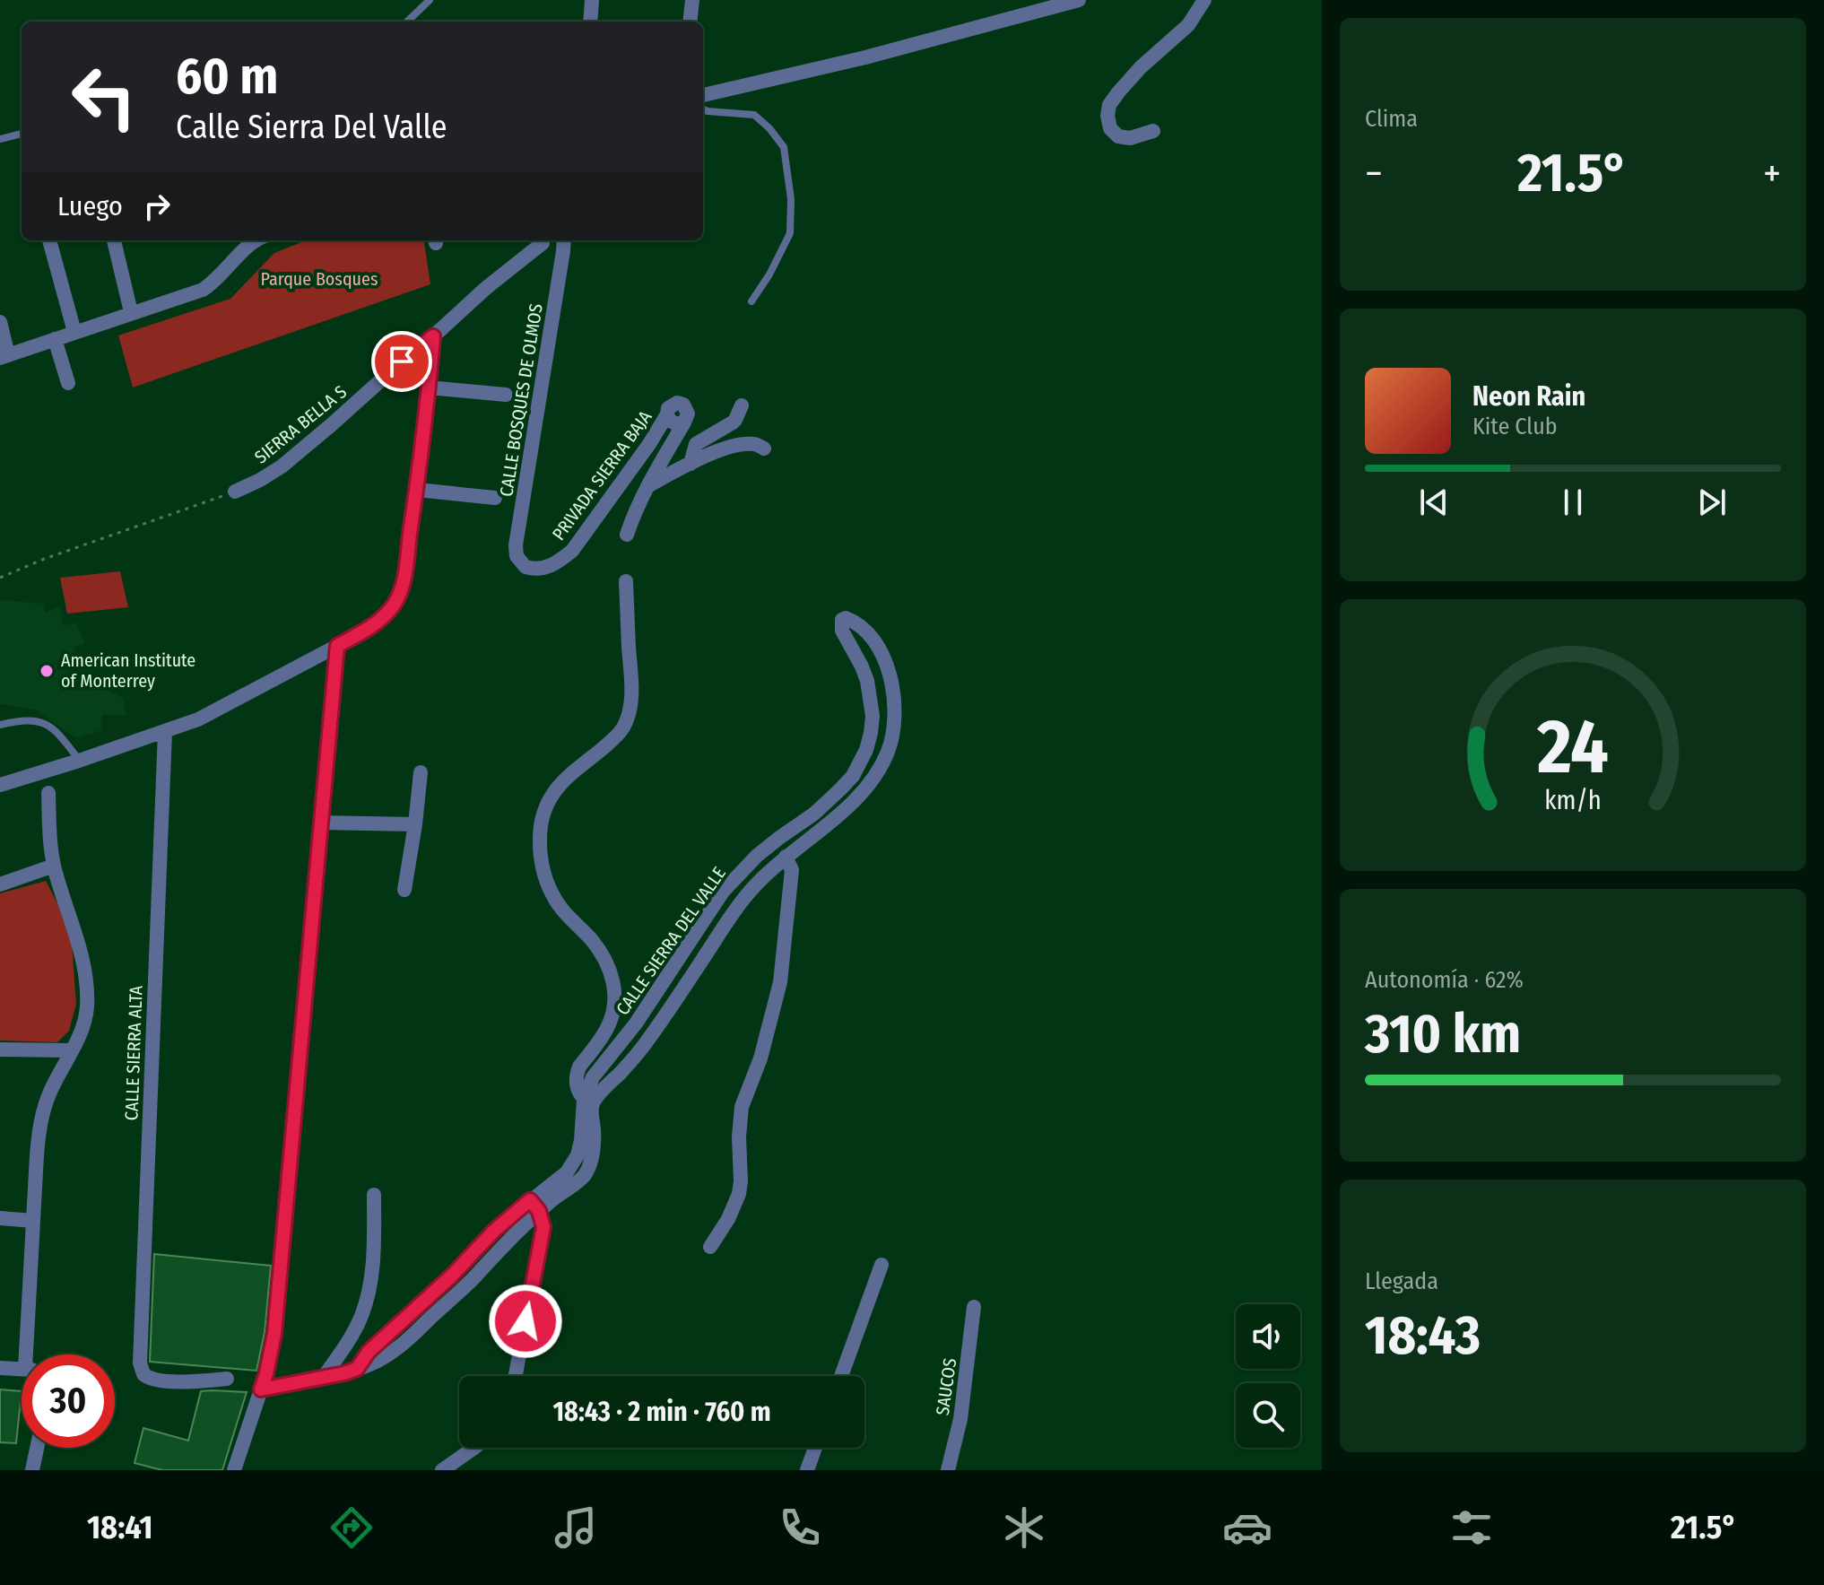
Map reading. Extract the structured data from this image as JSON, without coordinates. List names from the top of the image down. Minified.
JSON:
{"streets":{"street":["CALLE BOSQUES DE OLMOS","SIERRA BELLA S","PRIVADA SIERRA BAJA","CALLE SIERRA DEL VALLE","CALLE SIERRA ALTA","SAUCOS"]},"crossings":[["CALLE BOSQUES DE OLMOS","PRIVADA SIERRA BAJA"]],"parks":["Parque Bosques"],"places":["American Institute of Monterrey"],"page":{"tile":["Clima",["Autonomía · 62%","310 km"],["Llegada","18:43"]],"turn":["60 m","Calle Sierra Del Valle"],"heat":["−","21.5°","+"],"then":"Luego","song":["Neon Rain","Kite Club"],"limit":"30","trip":"18:43 · 2 min · 760 m","tabs":["18:41","21.5°"],"gauge":["24","km/h"]}}
